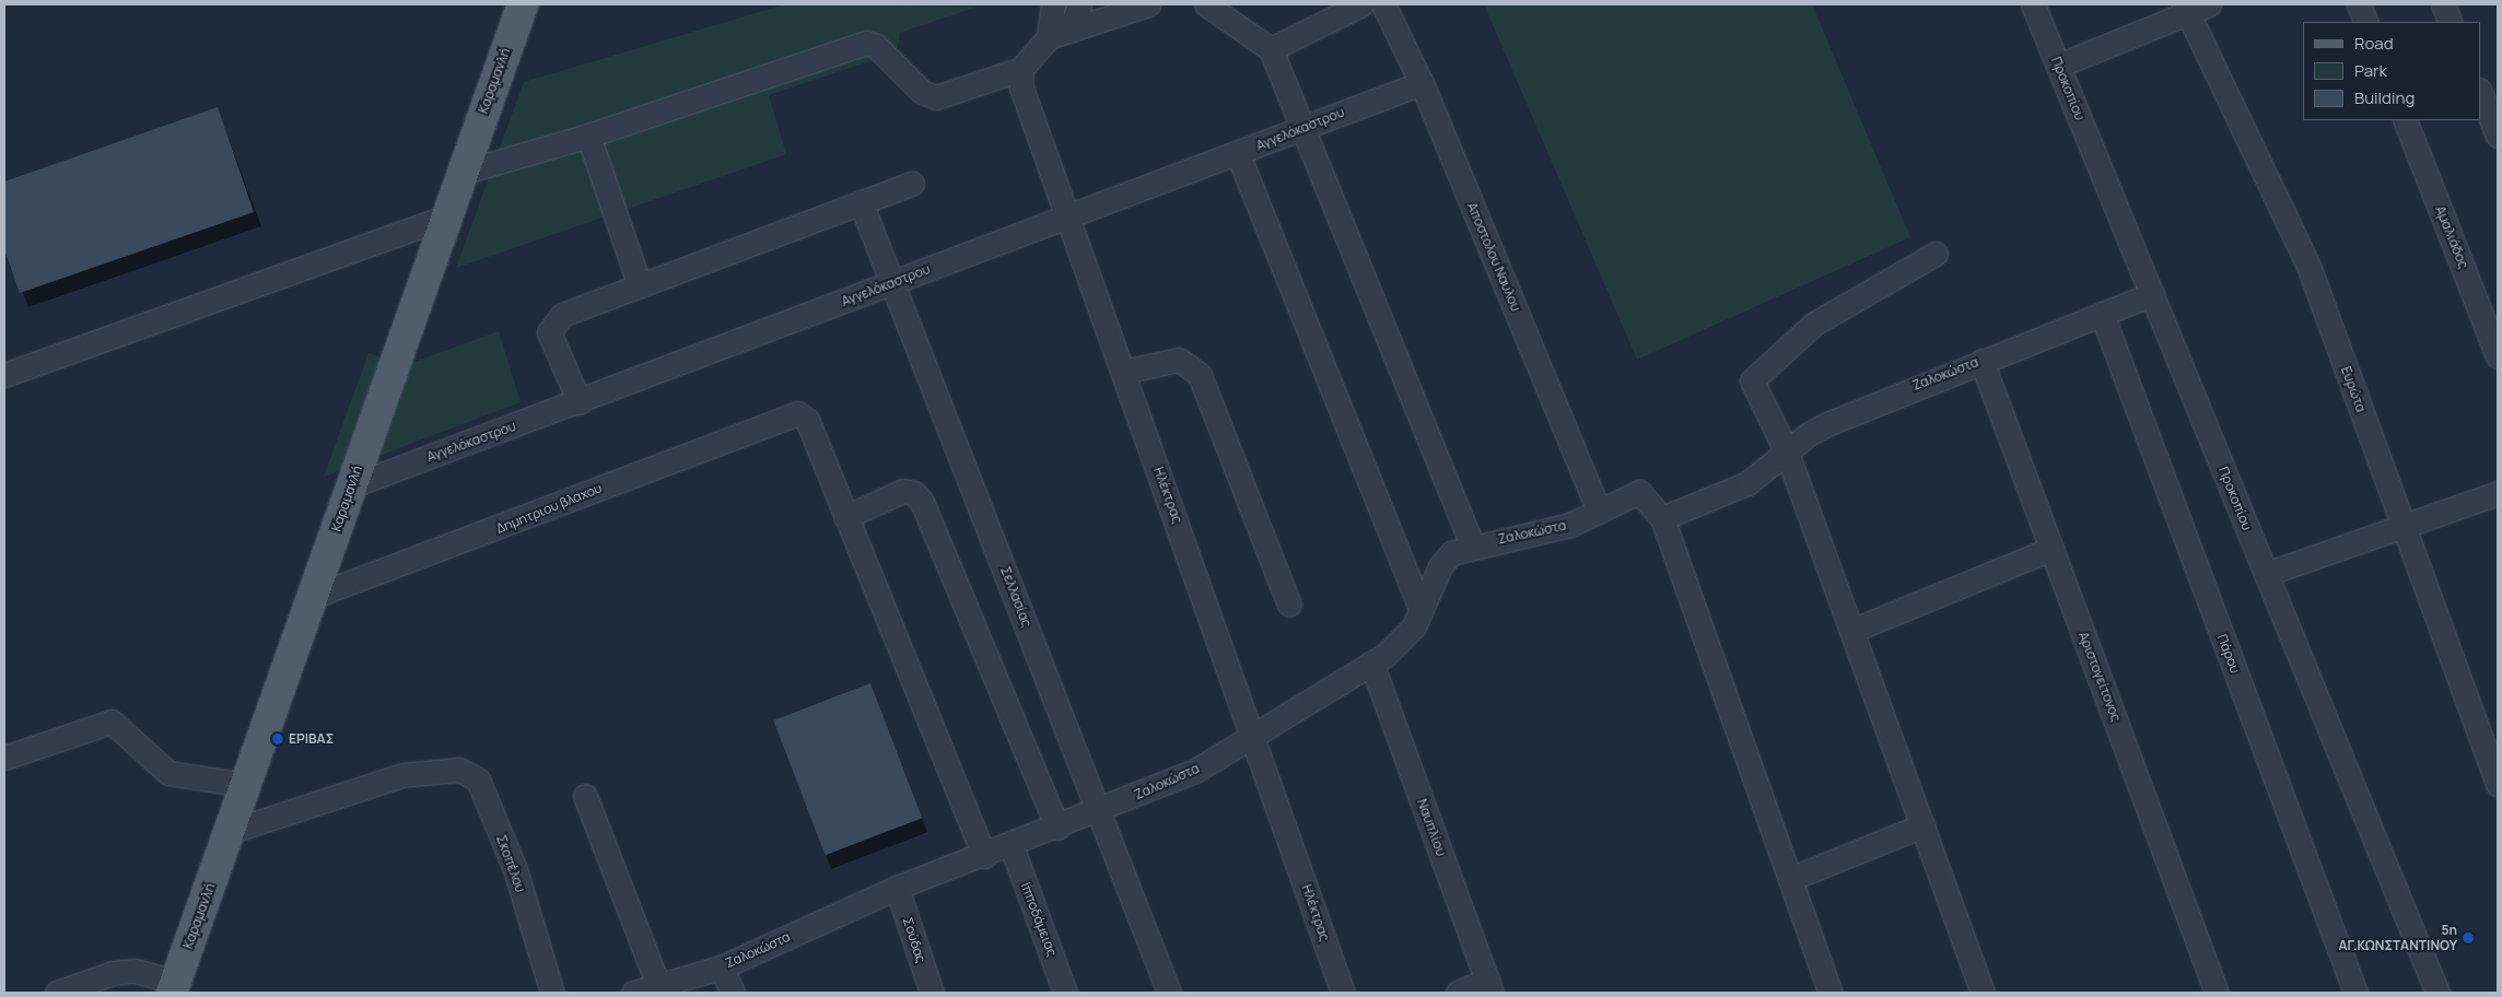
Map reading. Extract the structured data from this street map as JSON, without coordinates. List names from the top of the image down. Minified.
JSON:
{"streets":{"main road":["Καραμανλή"],"street":["Προκοπίου","Αγγελόκαστρου","Αμαλιάδος","Αποστολου Ναυλου","Ζαλοκώστα","Ευρώτα","Ηλέκτρας","Δημητριου βλαχου","Σελλασίας","Πάρου","Αριστογείτονος","Ναυπλίου","Σκοπέλου","Ιπποδάμειας","Σούδας"]},"crossings":[["Καραμανλή","Αγγελόκαστρου"],["Καραμανλή","Δημητριου βλαχου"],["Καραμανλή","Σκοπέλου"],["Προκοπίου","Ζαλοκώστα"],["Αγγελόκαστρου","Αποστολου Ναυλου"],["Αγγελόκαστρου","Ηλέκτρας"],["Αγγελόκαστρου","Σελλασίας"],["Αποστολου Ναυλου","Ζαλοκώστα"],["Ζαλοκώστα","Ηλέκτρας"],["Ζαλοκώστα","Σελλασίας"],["Ζαλοκώστα","Πάρου"],["Ζαλοκώστα","Αριστογείτονος"],["Ζαλοκώστα","Ναυπλίου"],["Ζαλοκώστα","Ιπποδάμειας"],["Ζαλοκώστα","Σούδας"]],"places":["ΕΡΙΒΑΣ","5η ΑΓ.ΚΩΝΣΤΑΝΤΙΝΟΥ"],"legend":["Road","Park","Building"]}
